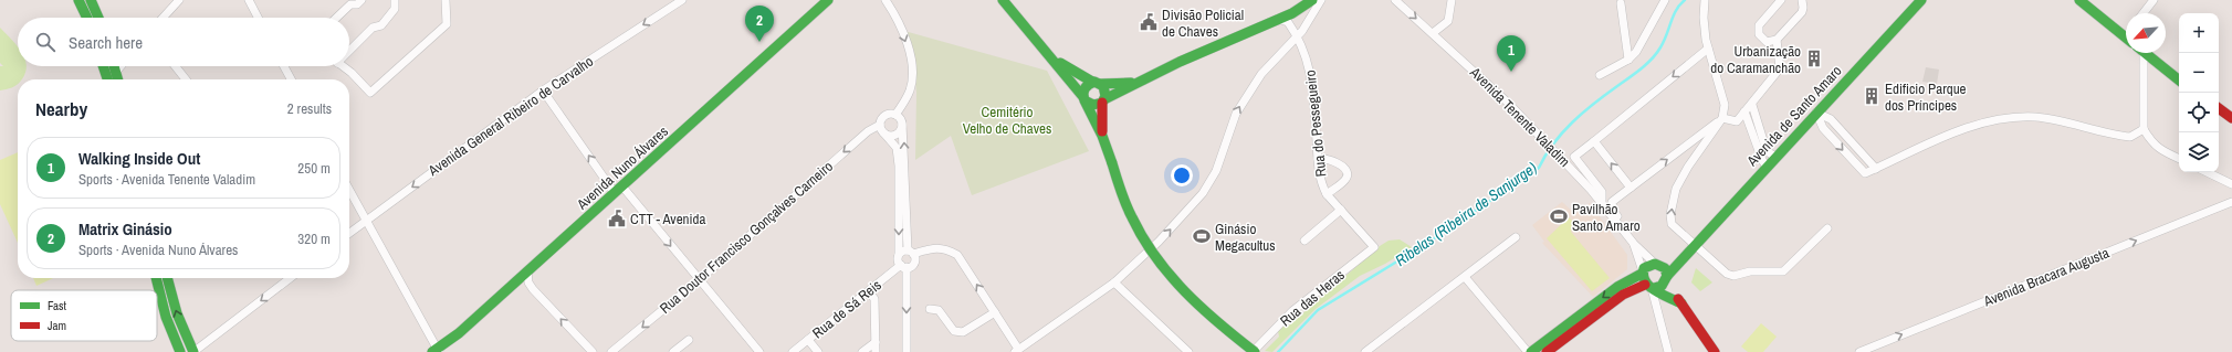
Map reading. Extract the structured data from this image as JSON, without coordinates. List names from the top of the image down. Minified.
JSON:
{"streets":{"main road":["Avenida de Santo Amaro","Avenida Nuno Álvares"],"street":["Avenida General Ribeiro de Carvalho","Avenida Tenente Valadim","Rua do Pessegueiro","Rua Doutor Francisco Gonçalves Carneiro","Avenida Bracara Augusta","Rua das Heras","Rua de Sá Reis"]},"crossings":[["Avenida de Santo Amaro","Avenida Tenente Valadim"],["Rua do Pessegueiro","Rua das Heras"]],"one_way":["Avenida General Ribeiro de Carvalho","Rua Doutor Francisco Gonçalves Carneiro","Avenida Bracara Augusta"],"water":["Ribelas (Ribeira de Sanjurge)"],"parks":["Cemitério Velho de Chaves"],"places":{"public building":["Divisão Policial de Chaves","CTT - Avenida"],"building":["Urbanização do Caramanchão","Edificio Parque dos Príncipes"],"sports":["Pavilhão Santo Amaro","Ginásio Megacultus"]},"legend":["Fast","Jam"],"north":"bottom left","page":{"pins":["2","1"],"map_buttons":["+","−"],"search":"Search here","heading":["Nearby","2 results"],"list":[{"mark":"1","name":"Walking Inside Out","note":"Sports · Avenida Tenente Valadim","value":"250 m"},{"mark":"2","name":"Matrix Ginásio","note":"Sports · Avenida Nuno Álvares","value":"320 m"}]}}
